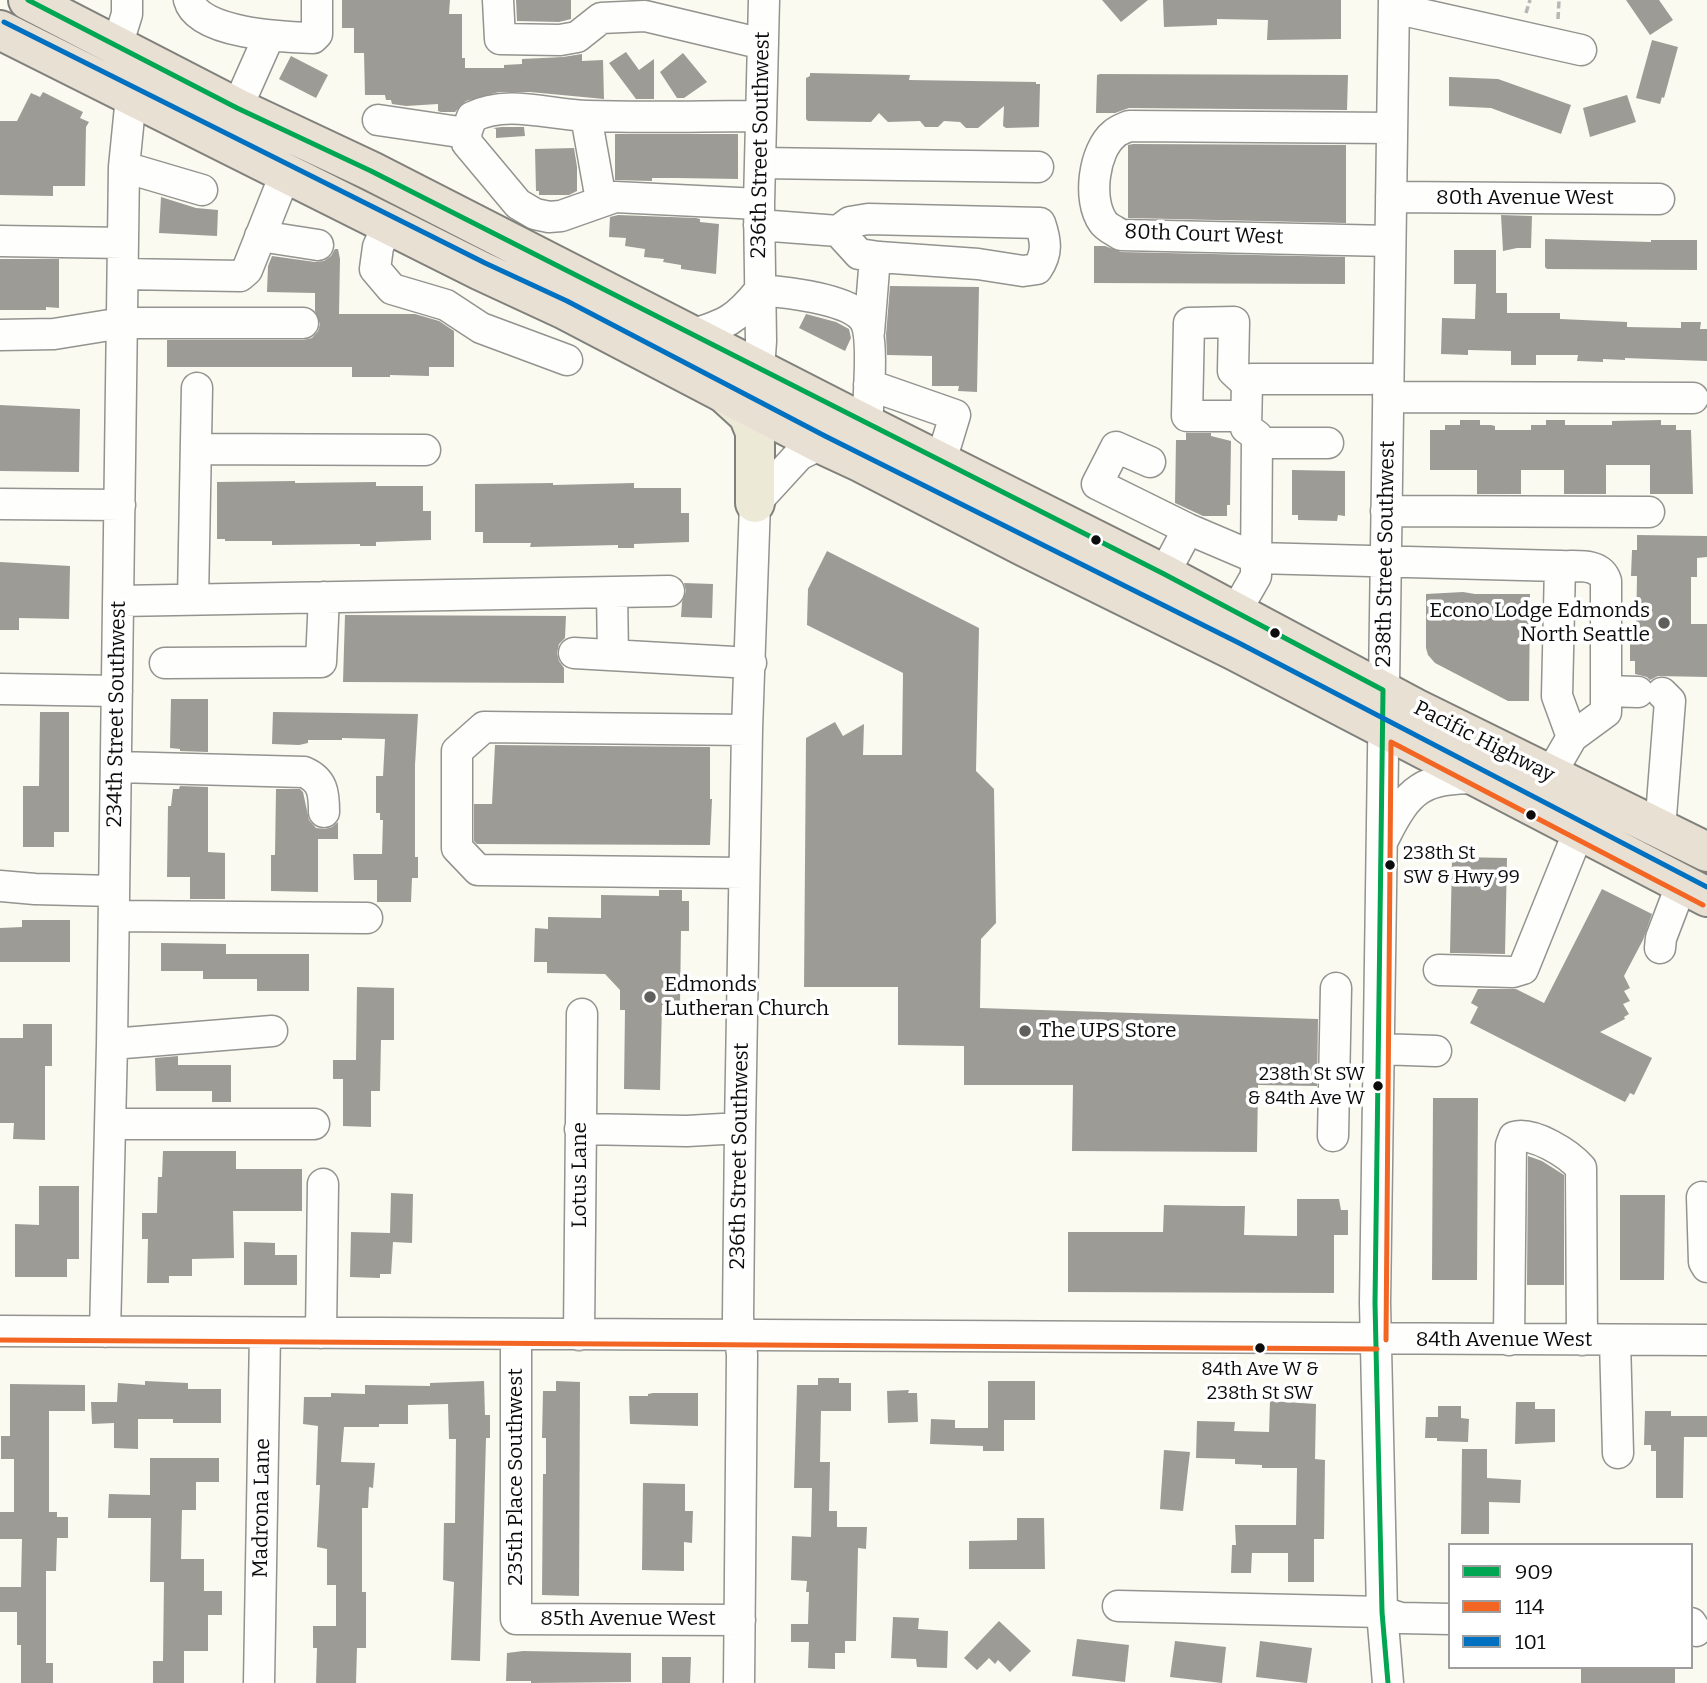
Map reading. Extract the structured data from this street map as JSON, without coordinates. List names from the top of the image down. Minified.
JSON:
{"streets":{"highway":["Pacific Highway"],"street":["236th Street Southwest","80th Avenue West","80th Court West","238th Street Southwest","234th Street Southwest","Lotus Lane","84th Avenue West","235th Place Southwest","Madrona Lane","85th Avenue West"]},"crossings":[["236th Street Southwest","Pacific Highway"],["236th Street Southwest","84th Avenue West"],["236th Street Southwest","85th Avenue West"],["80th Avenue West","238th Street Southwest"],["80th Court West","238th Street Southwest"],["238th Street Southwest","Pacific Highway"],["238th Street Southwest","84th Avenue West"],["234th Street Southwest","Pacific Highway"],["234th Street Southwest","84th Avenue West"],["Lotus Lane","84th Avenue West"],["84th Avenue West","235th Place Southwest"],["84th Avenue West","Madrona Lane"],["235th Place Southwest","85th Avenue West"]],"places":["Econo Lodge Edmonds North Seattle","238th St SW & Hwy 99","Edmonds Lutheran Church","The UPS Store","238th St SW & 84th Ave W","84th Ave W & 238th St SW"],"lines":["transit line 909","transit line 101","transit line 114"],"legend":["909","114","101"]}
